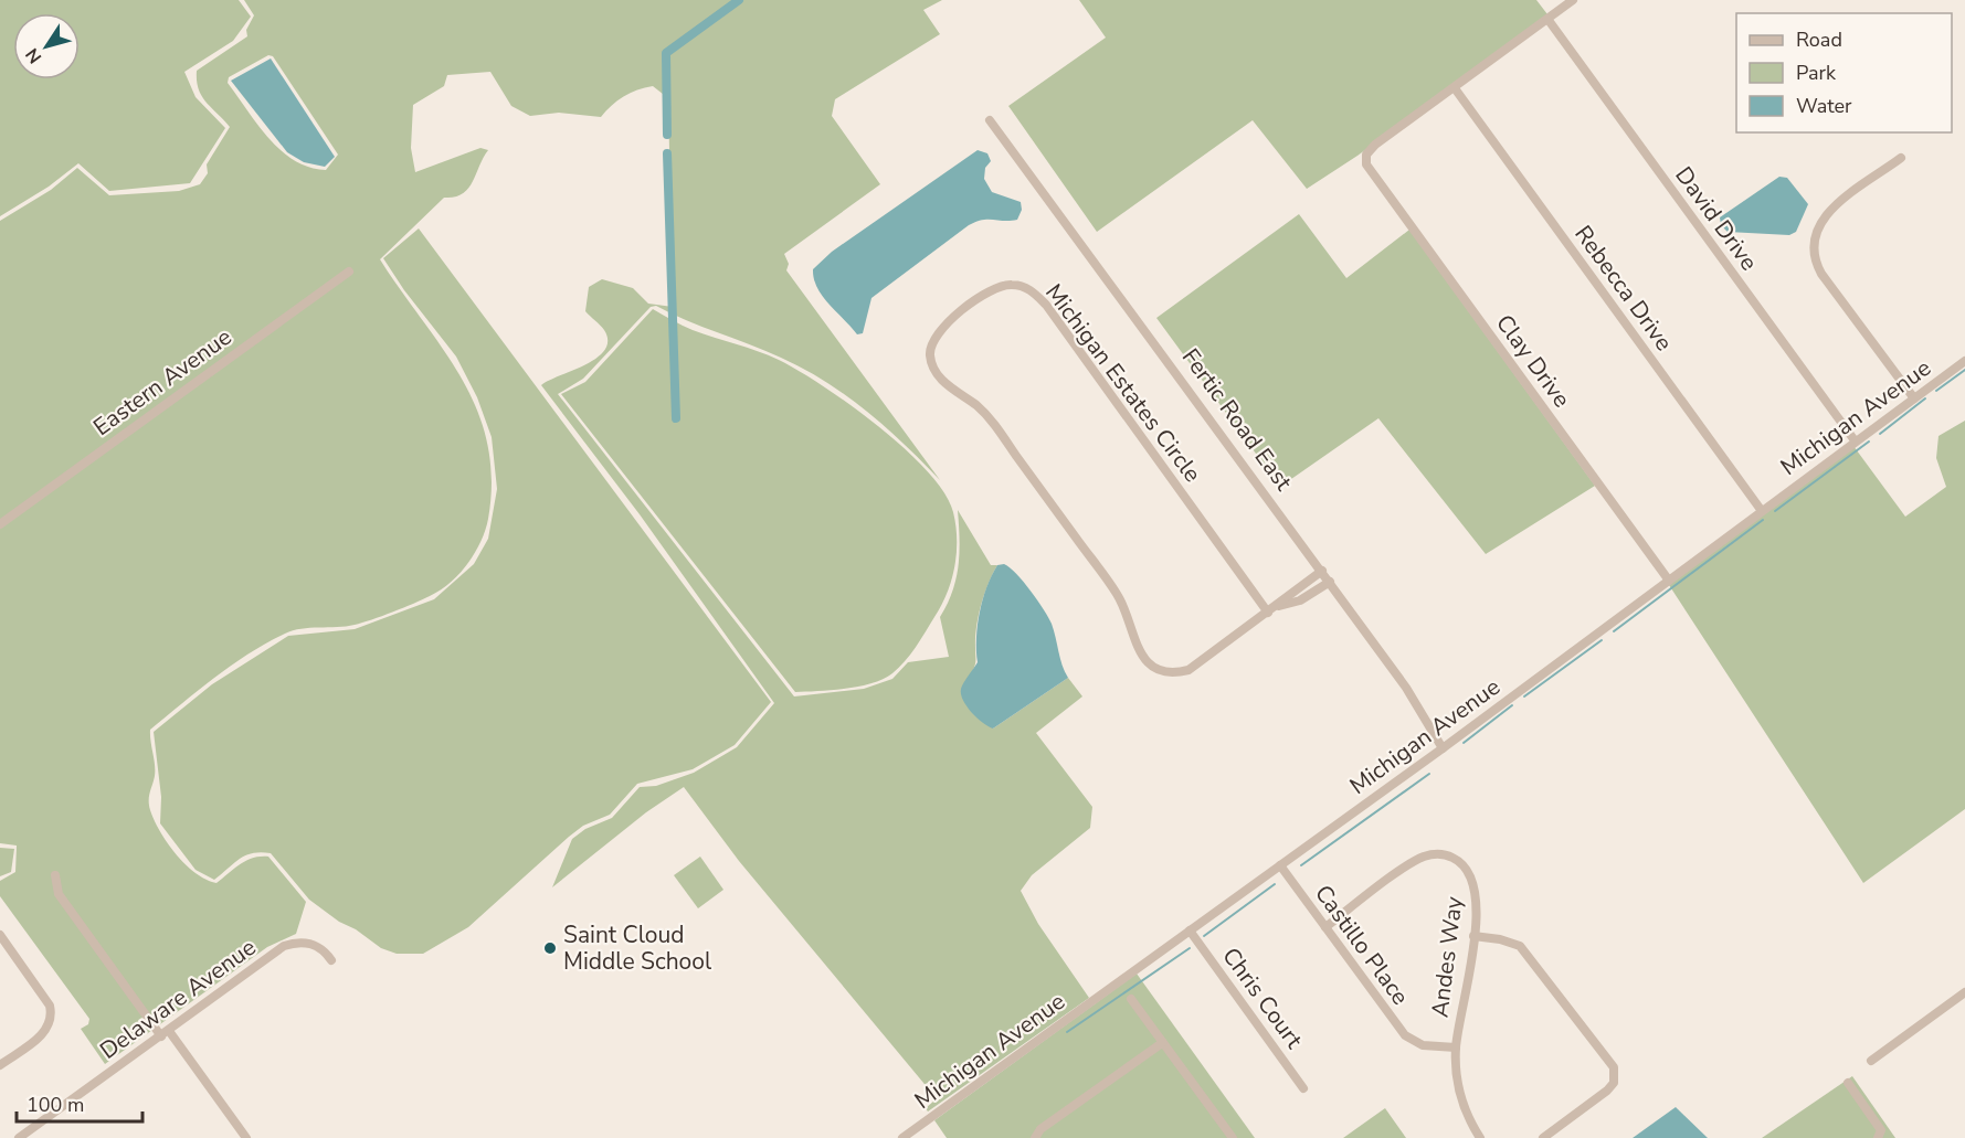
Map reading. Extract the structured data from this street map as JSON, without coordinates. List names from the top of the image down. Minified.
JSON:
{"streets":{"street":["David Drive","Rebecca Drive","Clay Drive","Eastern Avenue","Michigan Estates Circle","Michigan Avenue","Fertic Road East","Castillo Place","Andes Way","Chris Court","Delaware Avenue"]},"crossings":[["David Drive","Michigan Avenue"],["Rebecca Drive","Clay Drive"],["Rebecca Drive","Michigan Avenue"],["Clay Drive","Michigan Avenue"],["Michigan Estates Circle","Fertic Road East"],["Michigan Avenue","Fertic Road East"],["Michigan Avenue","Castillo Place"],["Michigan Avenue","Chris Court"],["Castillo Place","Andes Way"]],"places":["Saint Cloud Middle School"],"legend":["Road","Park","Water"],"scale_bar":"100 m","north":"bottom left"}
